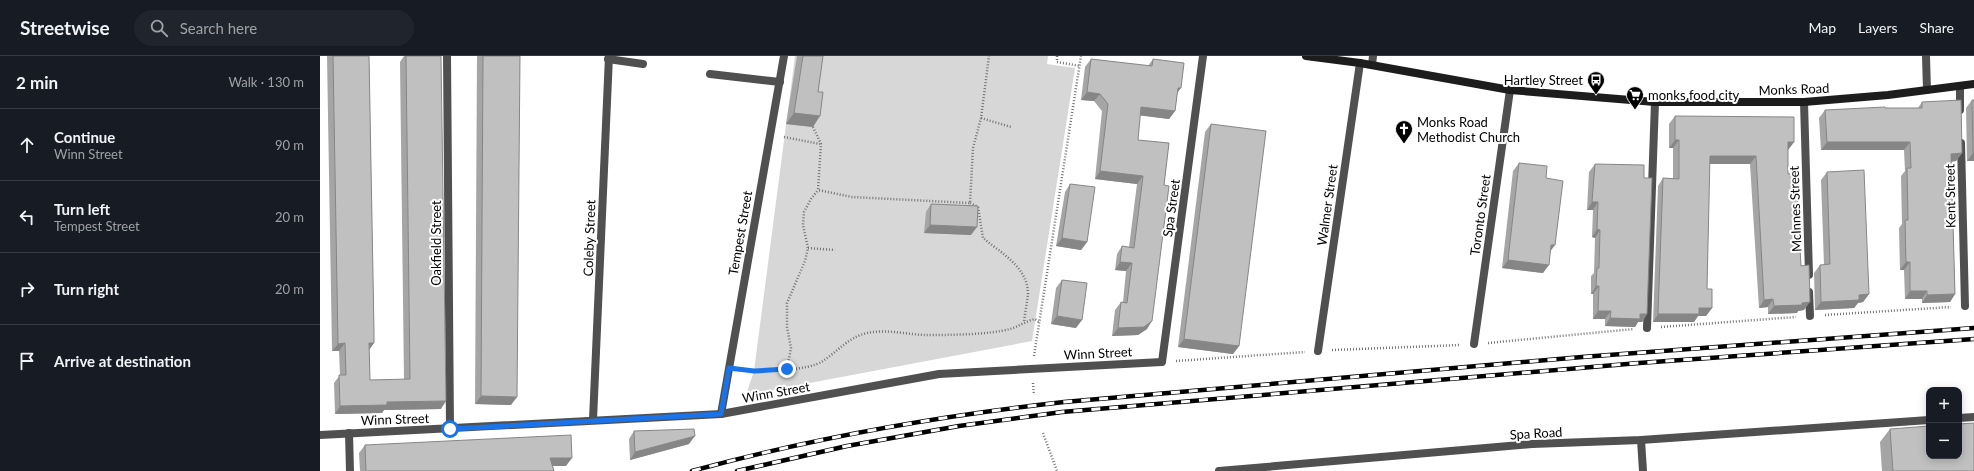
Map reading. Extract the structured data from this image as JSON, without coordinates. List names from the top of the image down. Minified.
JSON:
{"streets":{"main road":["Monks Road"],"street":["Kent Street","Walmer Street","Spa Street","McInnes Street","Toronto Street","Tempest Street","Coleby Street","Oakfield Street","Winn Street","Spa Road"]},"crossings":[["Monks Road","Walmer Street"],["Monks Road","McInnes Street"],["Monks Road","Toronto Street"],["Spa Street","Winn Street"],["Tempest Street","Winn Street"],["Coleby Street","Winn Street"],["Oakfield Street","Winn Street"]],"places":{"bus stop":["Hartley Street"],"supermarket":["monks food city"],"church":["Monks Road Methodist Church"]},"page":{"header":"Streetwise","search":"Search here","nav":["Map","Layers","Share"],"heading":["2 min","Walk · 130 m"],"list":[["Continue","Winn Street","90 m"],["Turn left","Tempest Street","20 m"],["Turn right","20 m"],"Arrive at destination"],"map_buttons":["+","−"]}}
